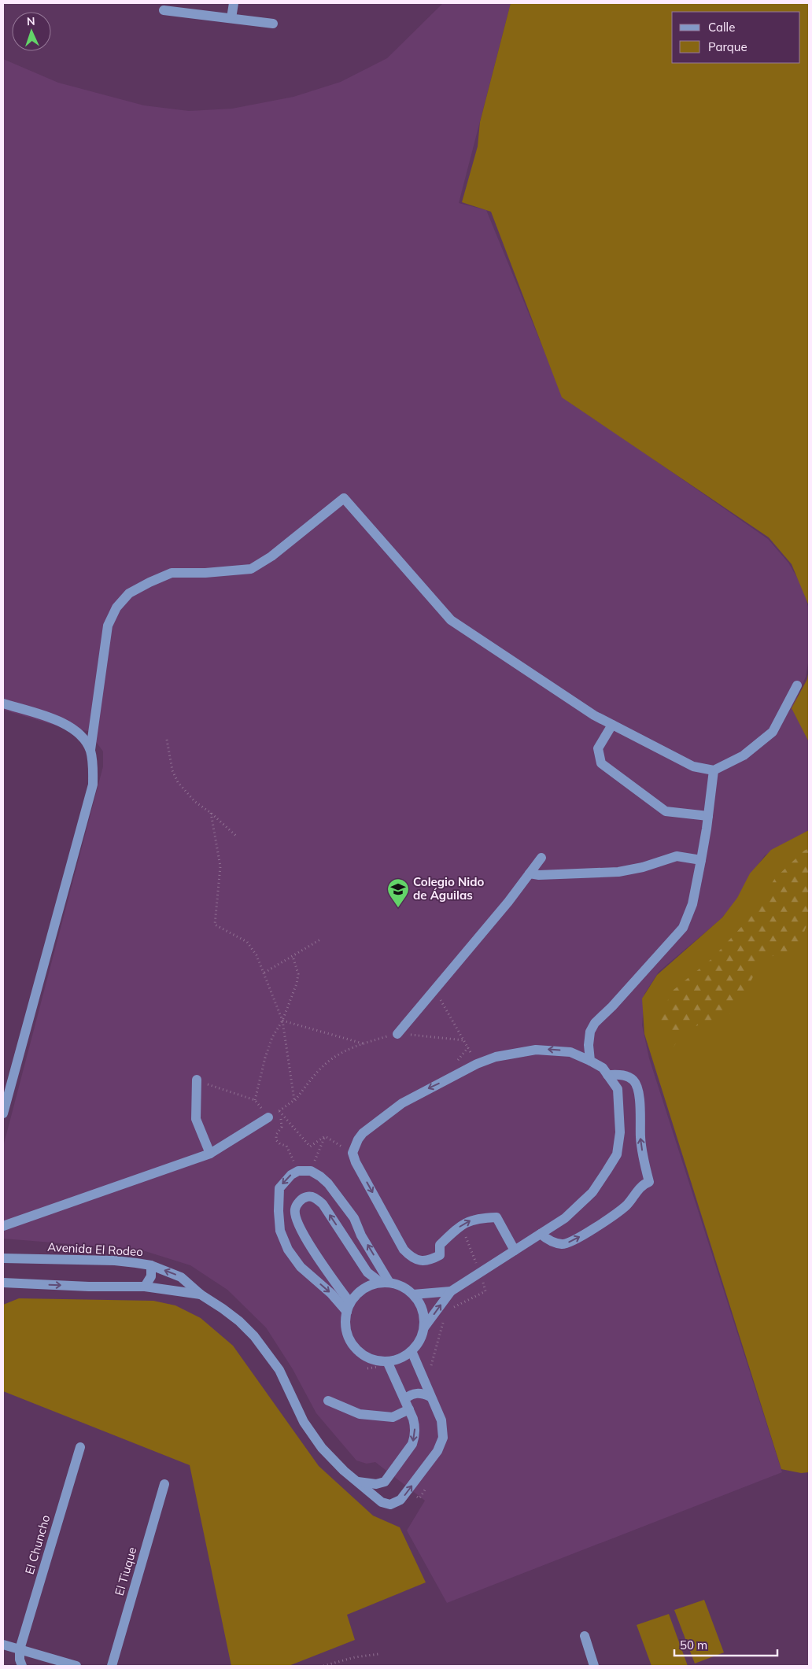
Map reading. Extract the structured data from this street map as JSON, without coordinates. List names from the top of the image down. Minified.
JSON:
{"streets":{"street":["Avenida El Rodeo","El Chuncho","El Tiuque"]},"places":{"school or university":["Colegio Nido de Águilas"]},"legend":["Calle","Parque"],"scale_bar":"50 m","north":"top"}
